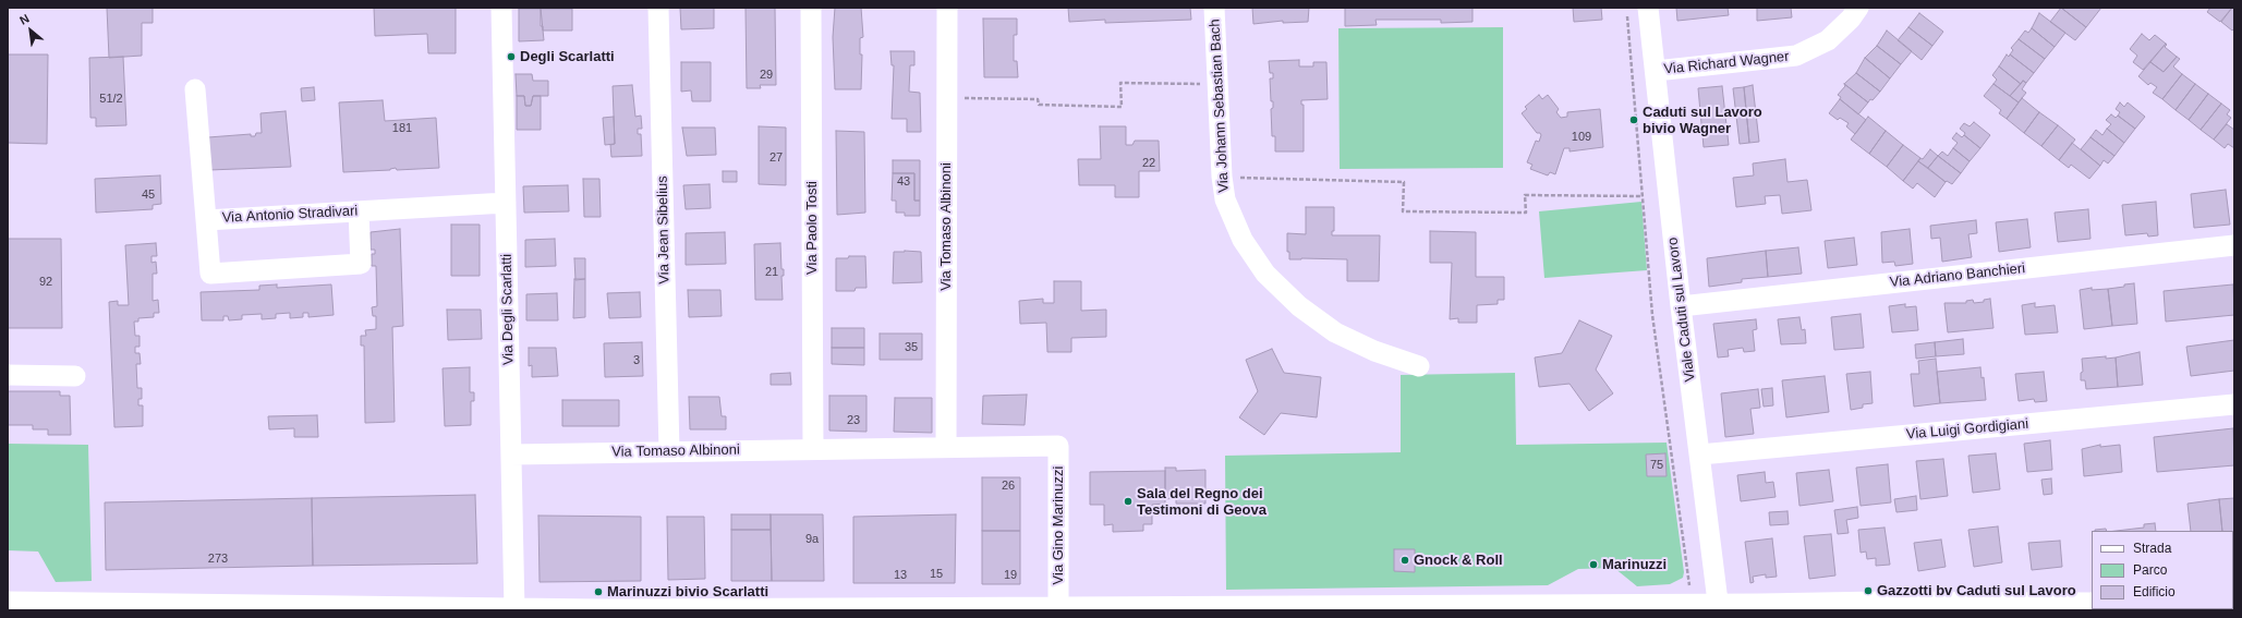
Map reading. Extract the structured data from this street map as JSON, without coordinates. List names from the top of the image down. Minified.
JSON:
{"streets":{"street":["Via Richard Wagner","Via Johann Sebastian Bach","Via Antonio Stradivari","Via Tomaso Albinoni","Via Paolo Tosti","Via Jean Sibelius","Via Adriano Banchieri","Via Degli Scarlatti","Viale Caduti sul Lavoro","Via Luigi Gordigiani","Via Gino Marinuzzi"]},"crossings":[["Via Richard Wagner","Viale Caduti sul Lavoro"],["Via Antonio Stradivari","Via Degli Scarlatti"],["Via Tomaso Albinoni","Via Paolo Tosti"],["Via Tomaso Albinoni","Via Jean Sibelius"],["Via Tomaso Albinoni","Via Degli Scarlatti"],["Via Tomaso Albinoni","Via Gino Marinuzzi"],["Via Adriano Banchieri","Viale Caduti sul Lavoro"],["Viale Caduti sul Lavoro","Via Luigi Gordigiani"]],"places":["Degli Scarlatti","Caduti sul Lavoro bivio Wagner","Sala del Regno dei Testimoni di Geova","Gnock & Roll","Marinuzzi","Gazzotti bv Caduti sul Lavoro","Marinuzzi bivio Scarlatti"],"house_numbers":["29","51/2","181","109","27","22","43","45","21","92","35","3","23","75","26","9a","273","15","13","19"],"legend":["Strada","Parco","Edificio"],"north":"top left"}
